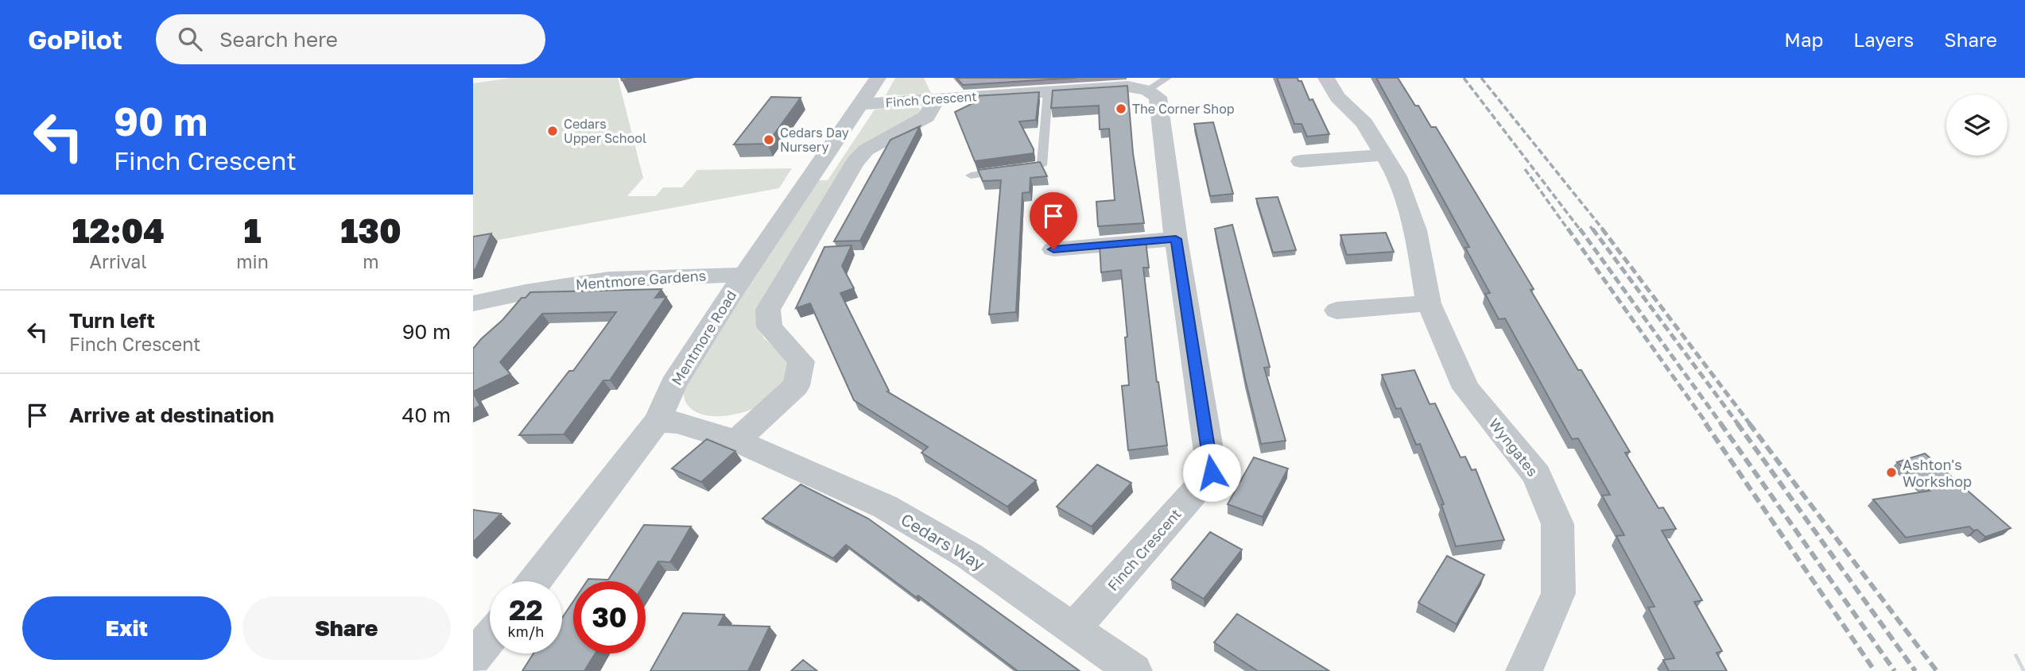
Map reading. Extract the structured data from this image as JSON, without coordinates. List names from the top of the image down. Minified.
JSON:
{"streets":{"street":["Finch Crescent","Mentmore Gardens","Mentmore Road","Wyngates","Cedars Way"]},"crossings":[["Finch Crescent","Mentmore Road"],["Finch Crescent","Cedars Way"],["Mentmore Gardens","Mentmore Road"],["Mentmore Road","Cedars Way"]],"places":["The Corner Shop","Cedars Upper School","Cedars Day Nursery","Ashton's Workshop"],"page":{"header":"GoPilot","search":"Search here","nav":["Map","Layers","Share"],"turn":["90 m","Finch Crescent"],"eta":["12:04","Arrival","1","min","130","m"],"list":[{"name":"Turn left","note":"Finch Crescent","value":"90 m"},{"name":"Arrive at destination","value":"40 m"}],"speed":"22 km/h","limit":"30","buttons":["Exit","Share"]}}
